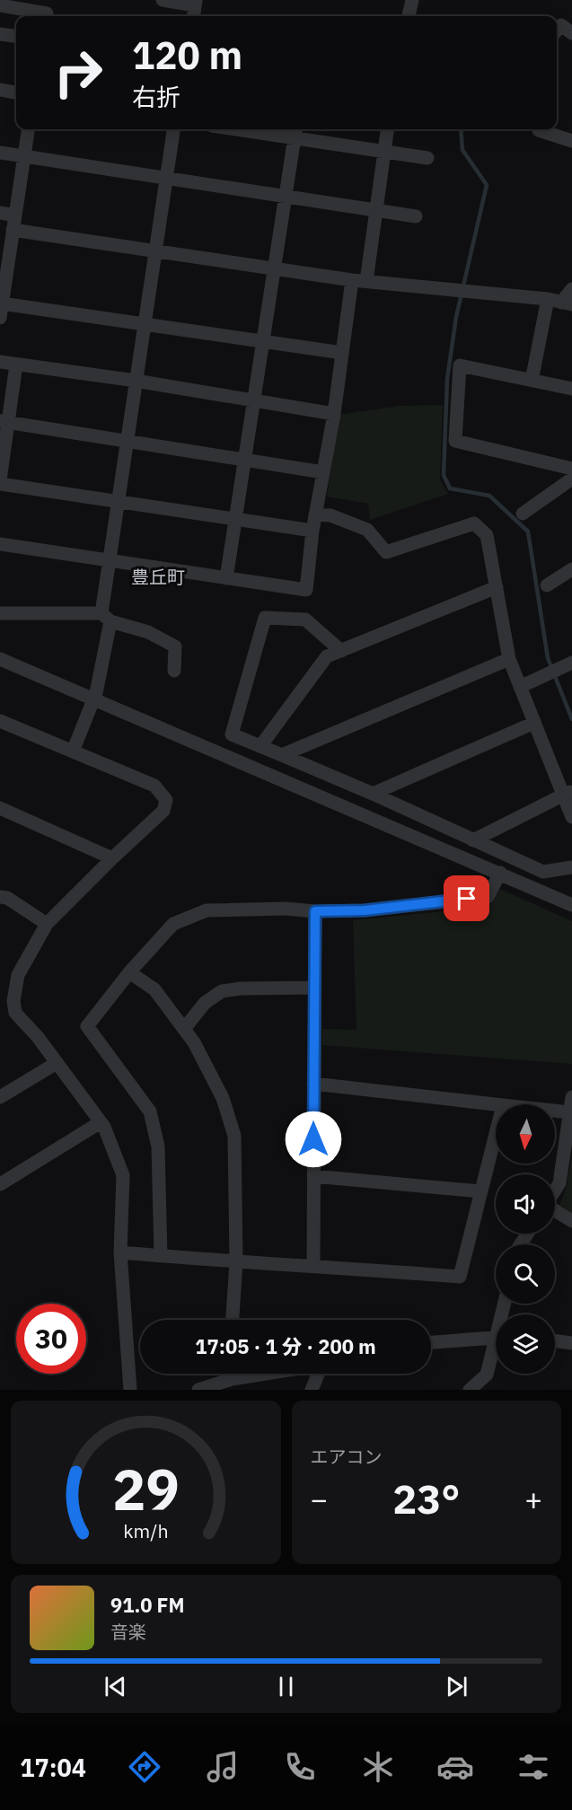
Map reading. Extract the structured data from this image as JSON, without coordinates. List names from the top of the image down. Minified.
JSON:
{"districts":["豊丘町"],"north":"bottom","page":{"turn":["120 m","右折"],"limit":"30","trip":"17:05 · 1 分 · 200 m","tile":"エアコン","heat":["−","23°","+"],"song":["91.0 FM","音楽"],"tabs":"17:04","gauge":["29","km/h"]}}
